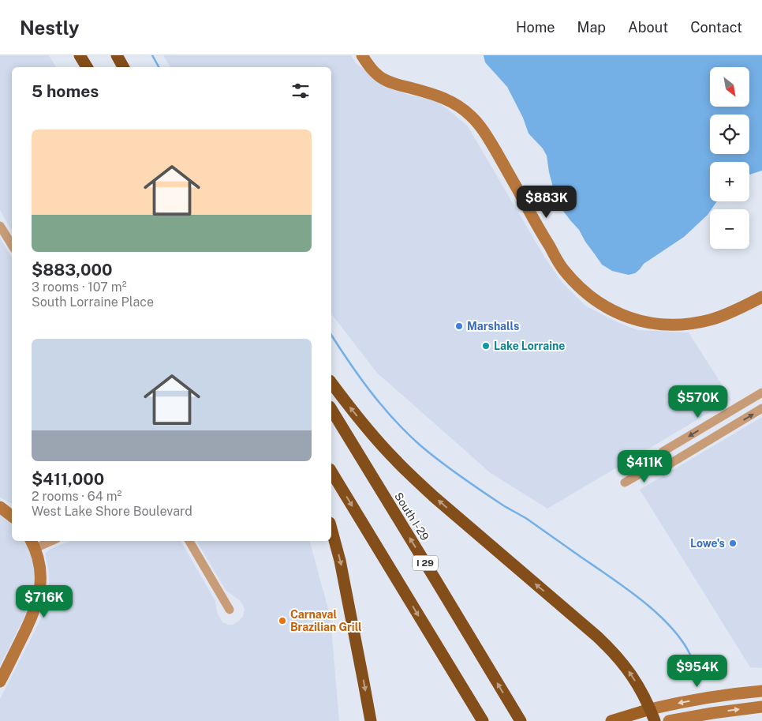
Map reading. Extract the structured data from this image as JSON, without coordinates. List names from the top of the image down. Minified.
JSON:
{"streets":{"highway":["South I-29","I 29"]},"places":["Marshalls","Lake Lorraine","Lowe's","Carnaval Brazilian Grill"],"north":"bottom right","page":{"header":"Nestly","nav":["Home","Map","About","Contact"],"map_buttons":["+","−"],"heading":"5 homes","list":[{"name":"$883,000","note":"3 rooms · 107 m² · South Lorraine Place"},{"name":"$411,000","note":"2 rooms · 64 m² · West Lake Shore Boulevard"}],"price":["$883K","$570K","$411K","$716K","$954K"]}}
